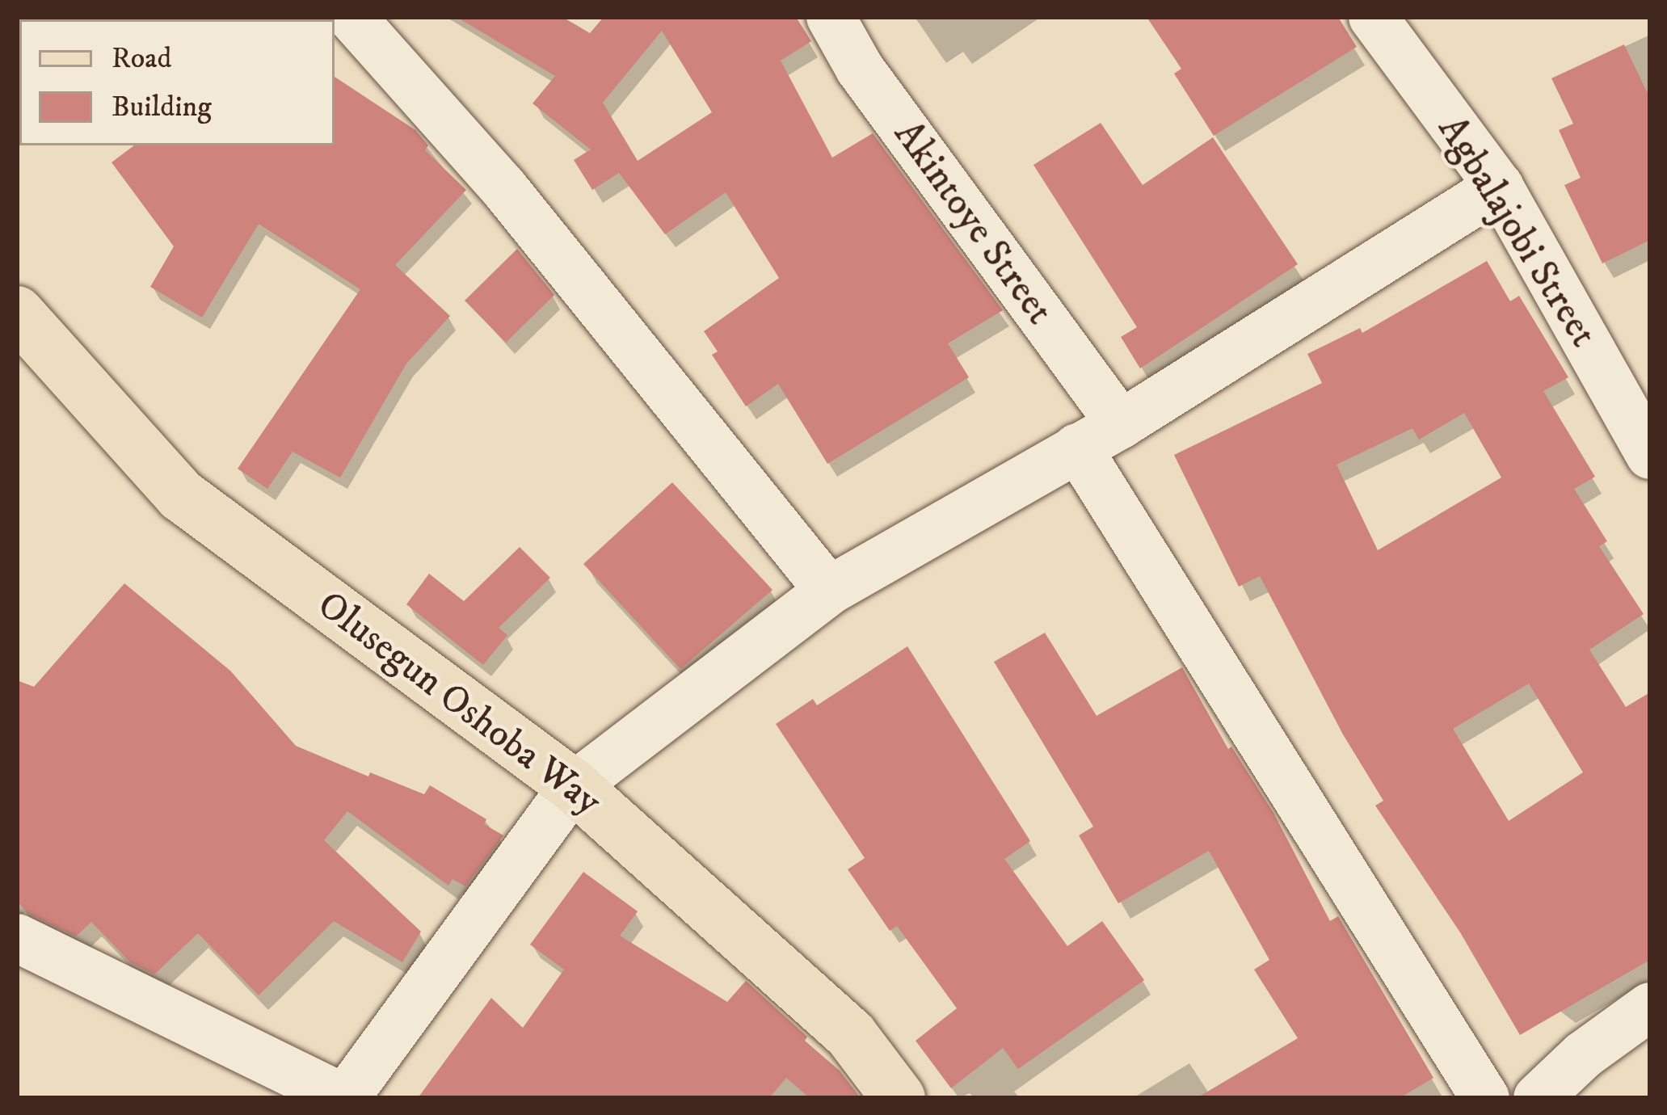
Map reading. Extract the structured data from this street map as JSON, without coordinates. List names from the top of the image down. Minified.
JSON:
{"streets":{"main road":["Olusegun Oshoba Way"],"street":["Akintoye Street","Agbalajobi Street"]},"legend":["Road","Building"]}
